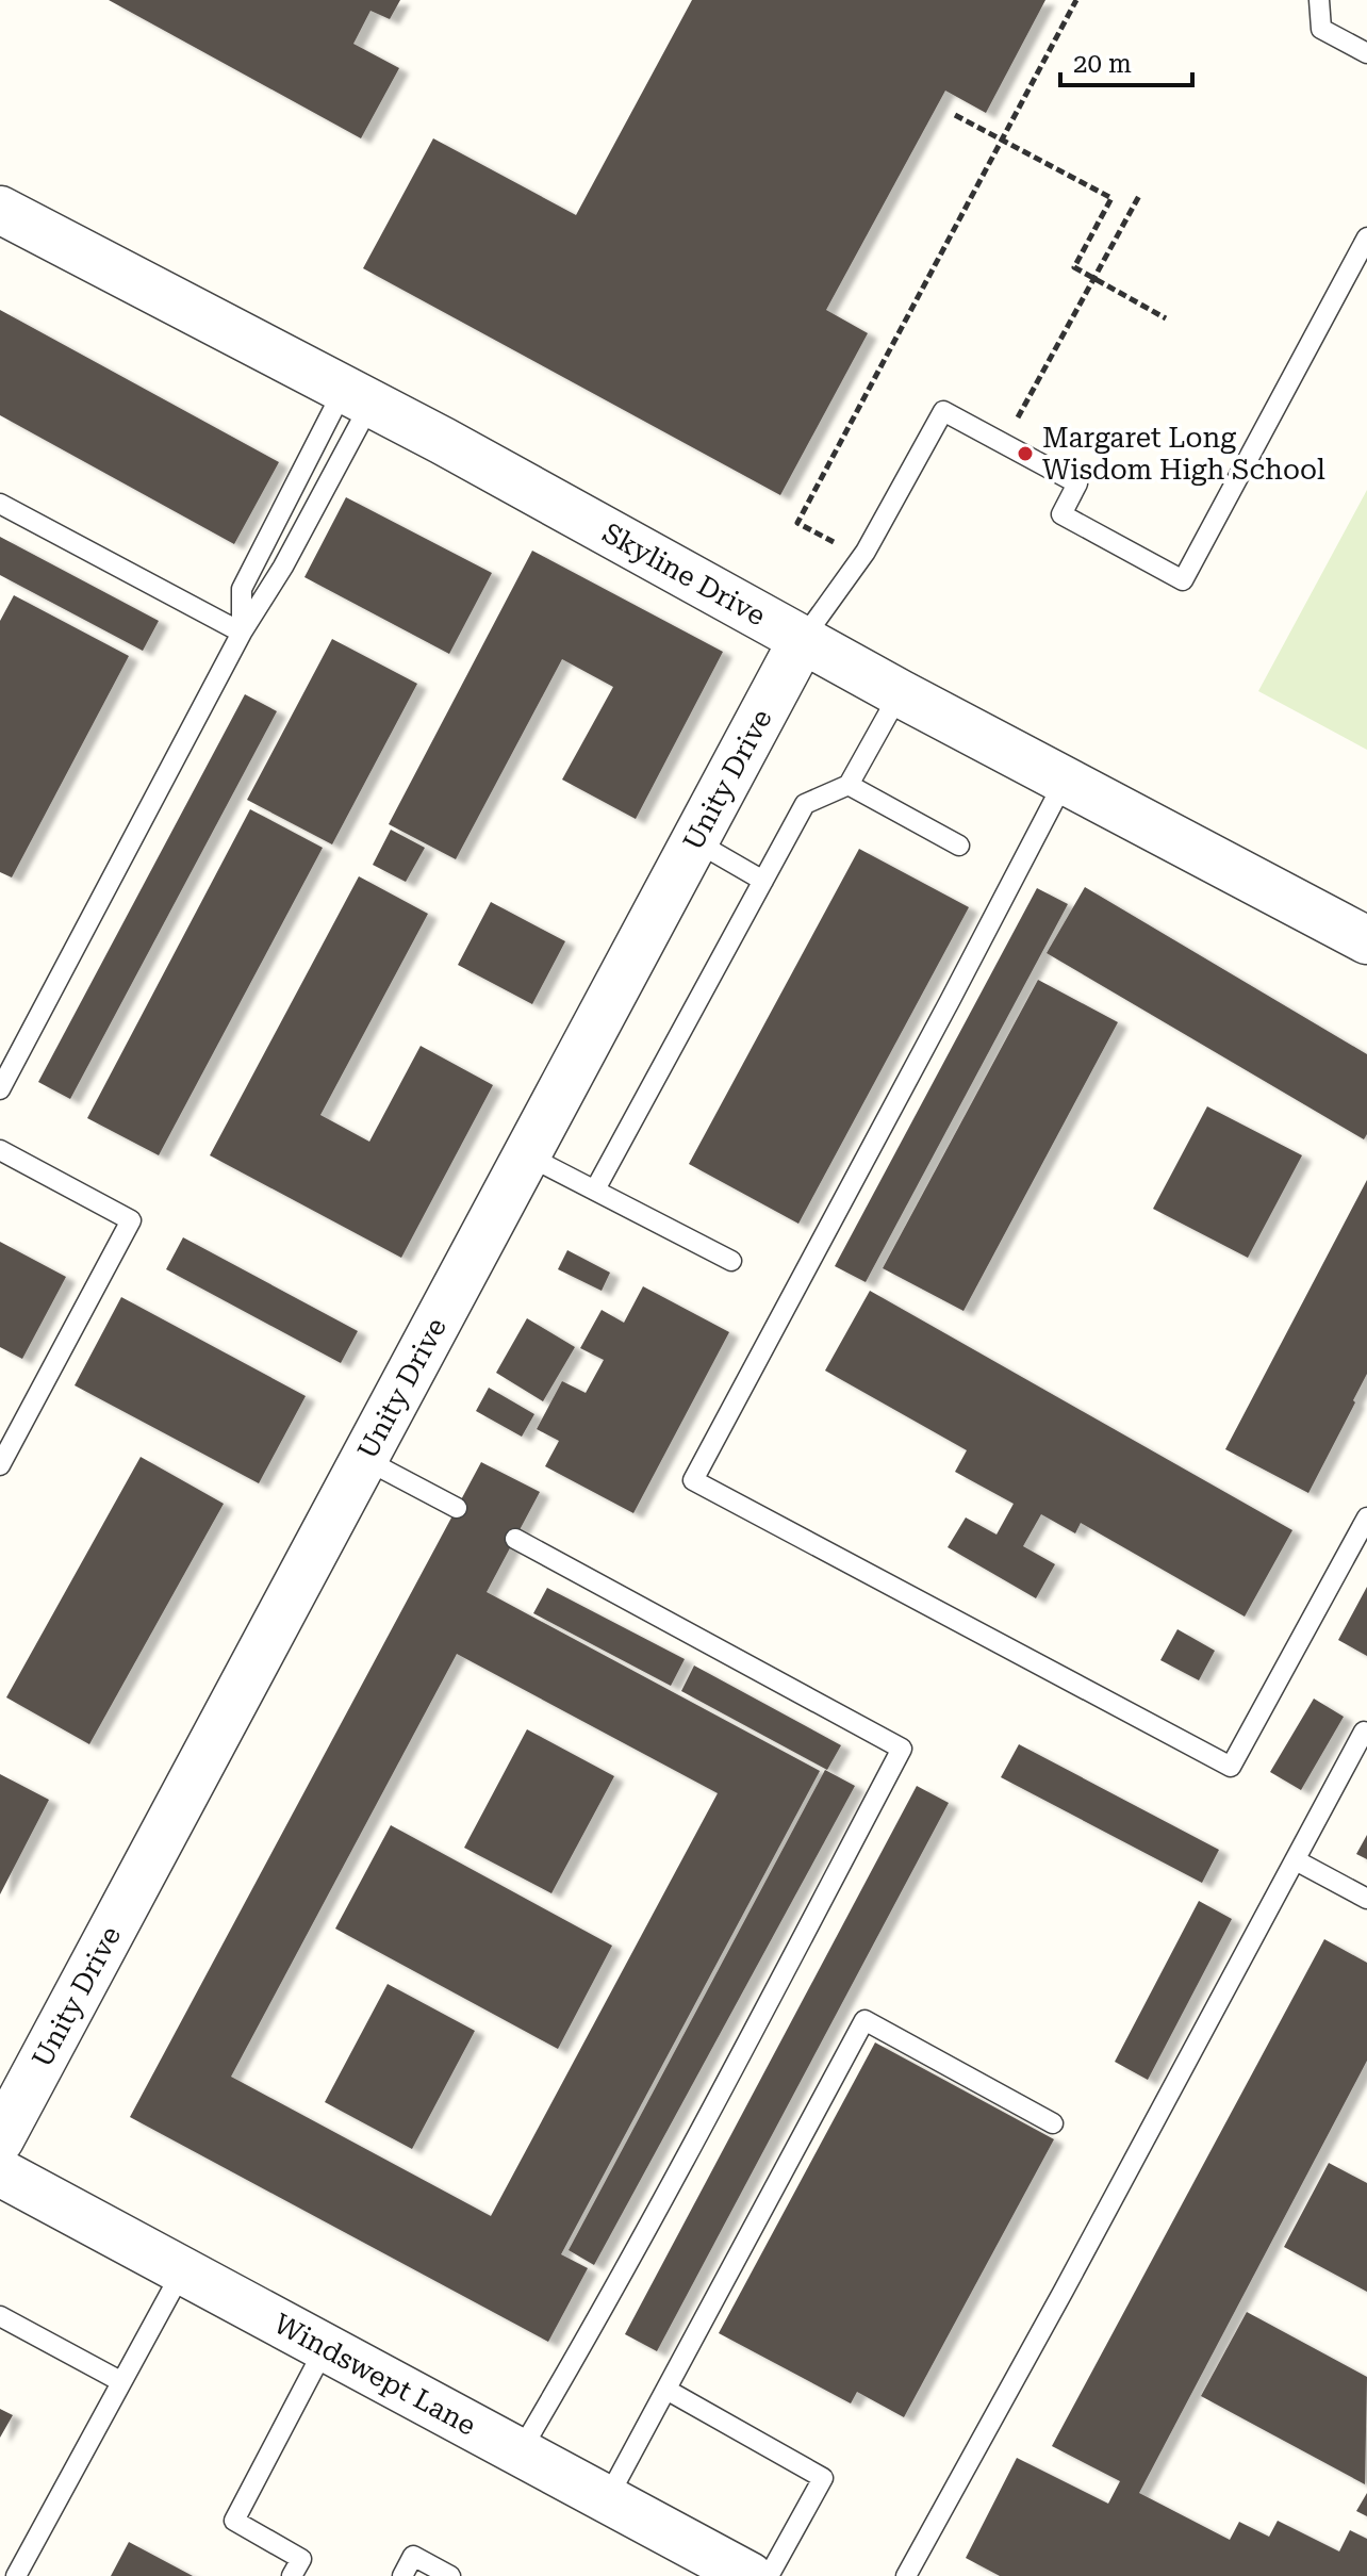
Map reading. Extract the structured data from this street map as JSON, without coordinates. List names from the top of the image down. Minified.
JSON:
{"streets":{"street":["Skyline Drive","Unity Drive","Windswept Lane"]},"crossings":[["Skyline Drive","Unity Drive"]],"places":["Margaret Long Wisdom High School"],"scale_bar":"20 m"}
